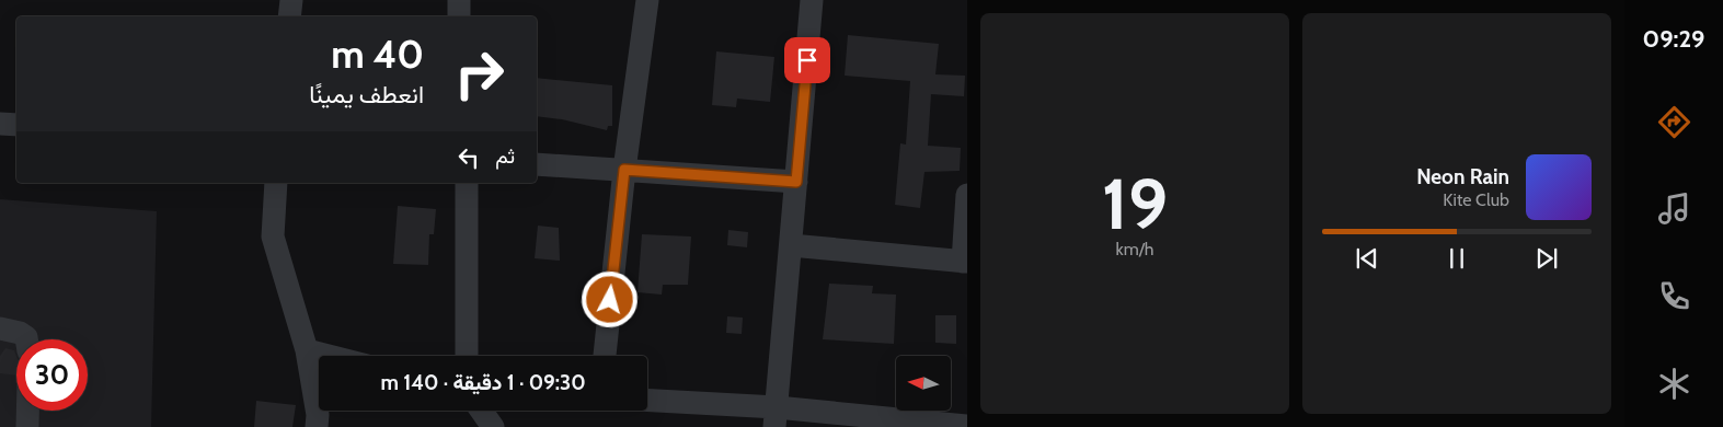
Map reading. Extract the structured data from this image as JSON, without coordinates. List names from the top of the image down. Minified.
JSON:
{"north":"left","page":{"tabs":"09:29","tile":["19","km/h"],"turn":["40 m","انعطف يمينًا"],"then":"ثم","song":["Neon Rain","Kite Club"],"limit":"30","trip":"09:30 · 1 دقيقة · 140 m"}}
